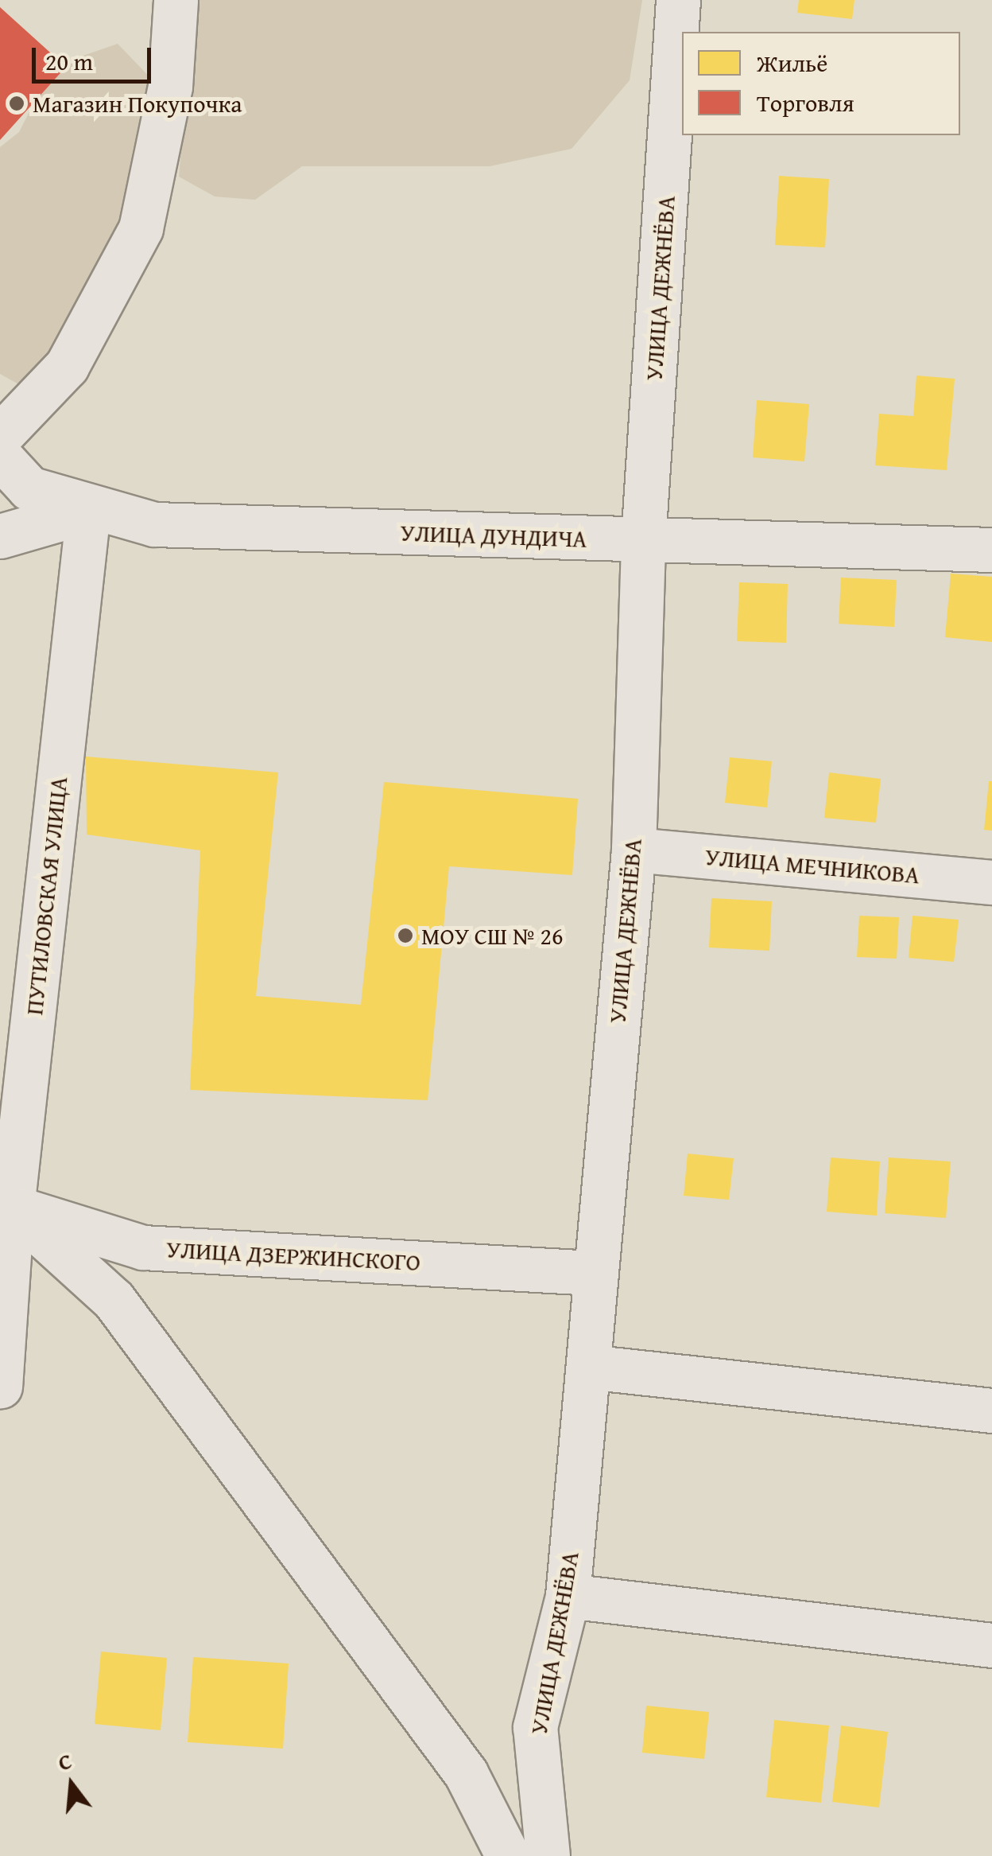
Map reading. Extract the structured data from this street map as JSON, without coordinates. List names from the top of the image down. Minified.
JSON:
{"streets":{"street":["УЛИЦА ДЕЖНЁВА","УЛИЦА ДУНДИЧА","УЛИЦА МЕЧНИКОВА","ПУТИЛОВСКАЯ УЛИЦА","УЛИЦА ДЗЕРЖИНСКОГО"]},"crossings":[["УЛИЦА ДЕЖНЁВА","УЛИЦА ДУНДИЧА"],["УЛИЦА ДЕЖНЁВА","УЛИЦА МЕЧНИКОВА"],["УЛИЦА ДЕЖНЁВА","УЛИЦА ДЗЕРЖИНСКОГО"],["УЛИЦА ДУНДИЧА","ПУТИЛОВСКАЯ УЛИЦА"],["ПУТИЛОВСКАЯ УЛИЦА","УЛИЦА ДЗЕРЖИНСКОГО"]],"places":["Магазин Покупочка","МОУ СШ № 26"],"legend":["Жильё","Торговля"],"scale_bar":"20 m","north":"top"}
